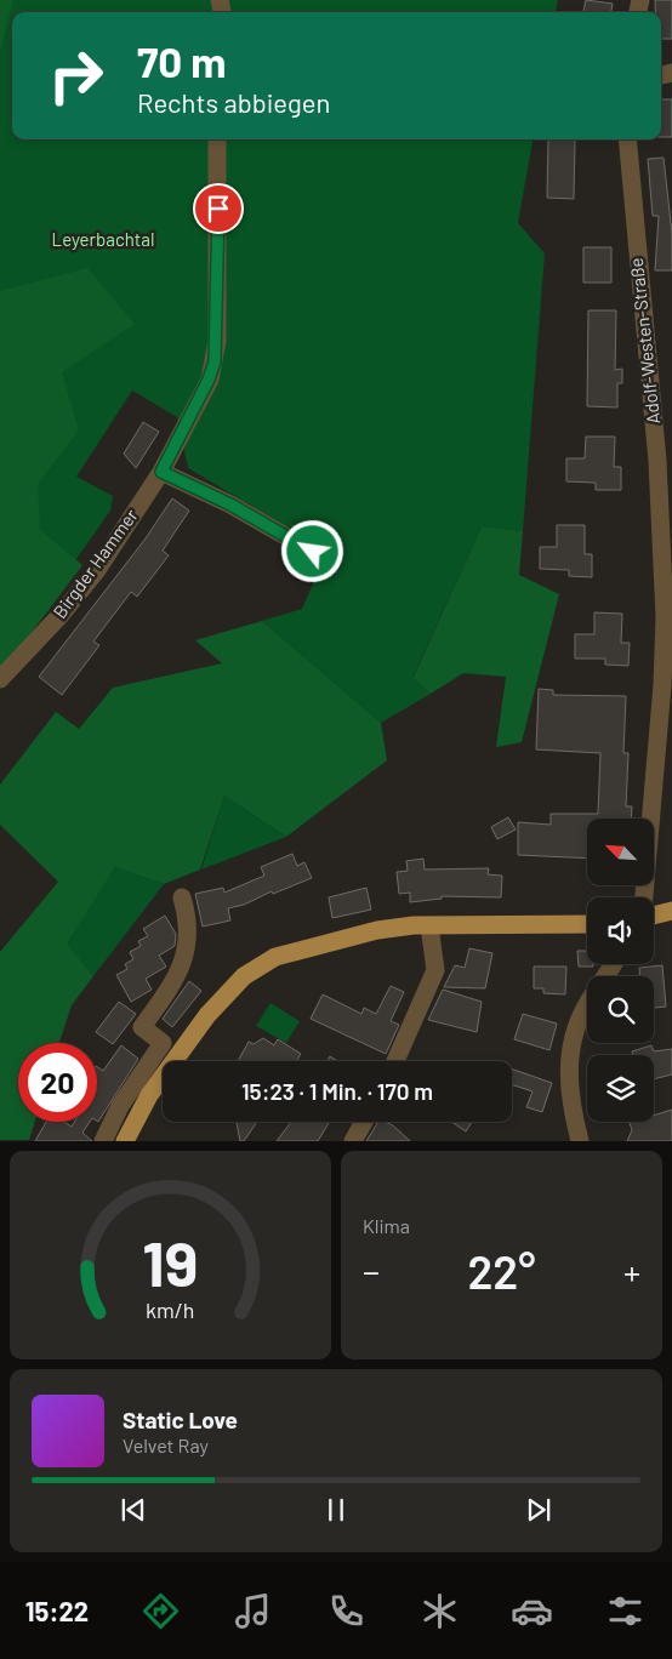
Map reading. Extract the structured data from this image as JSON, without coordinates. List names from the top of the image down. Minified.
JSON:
{"streets":{"street":["Adolf-Westen-Straße","Birgder Hammer"]},"parks":["Leyerbachtal"],"north":"top left","page":{"turn":["70 m","Rechts abbiegen"],"limit":"20","trip":"15:23 · 1 Min. · 170 m","tile":"Klima","heat":["−","22°","+"],"song":["Static Love","Velvet Ray"],"tabs":"15:22","gauge":["19","km/h"]}}
